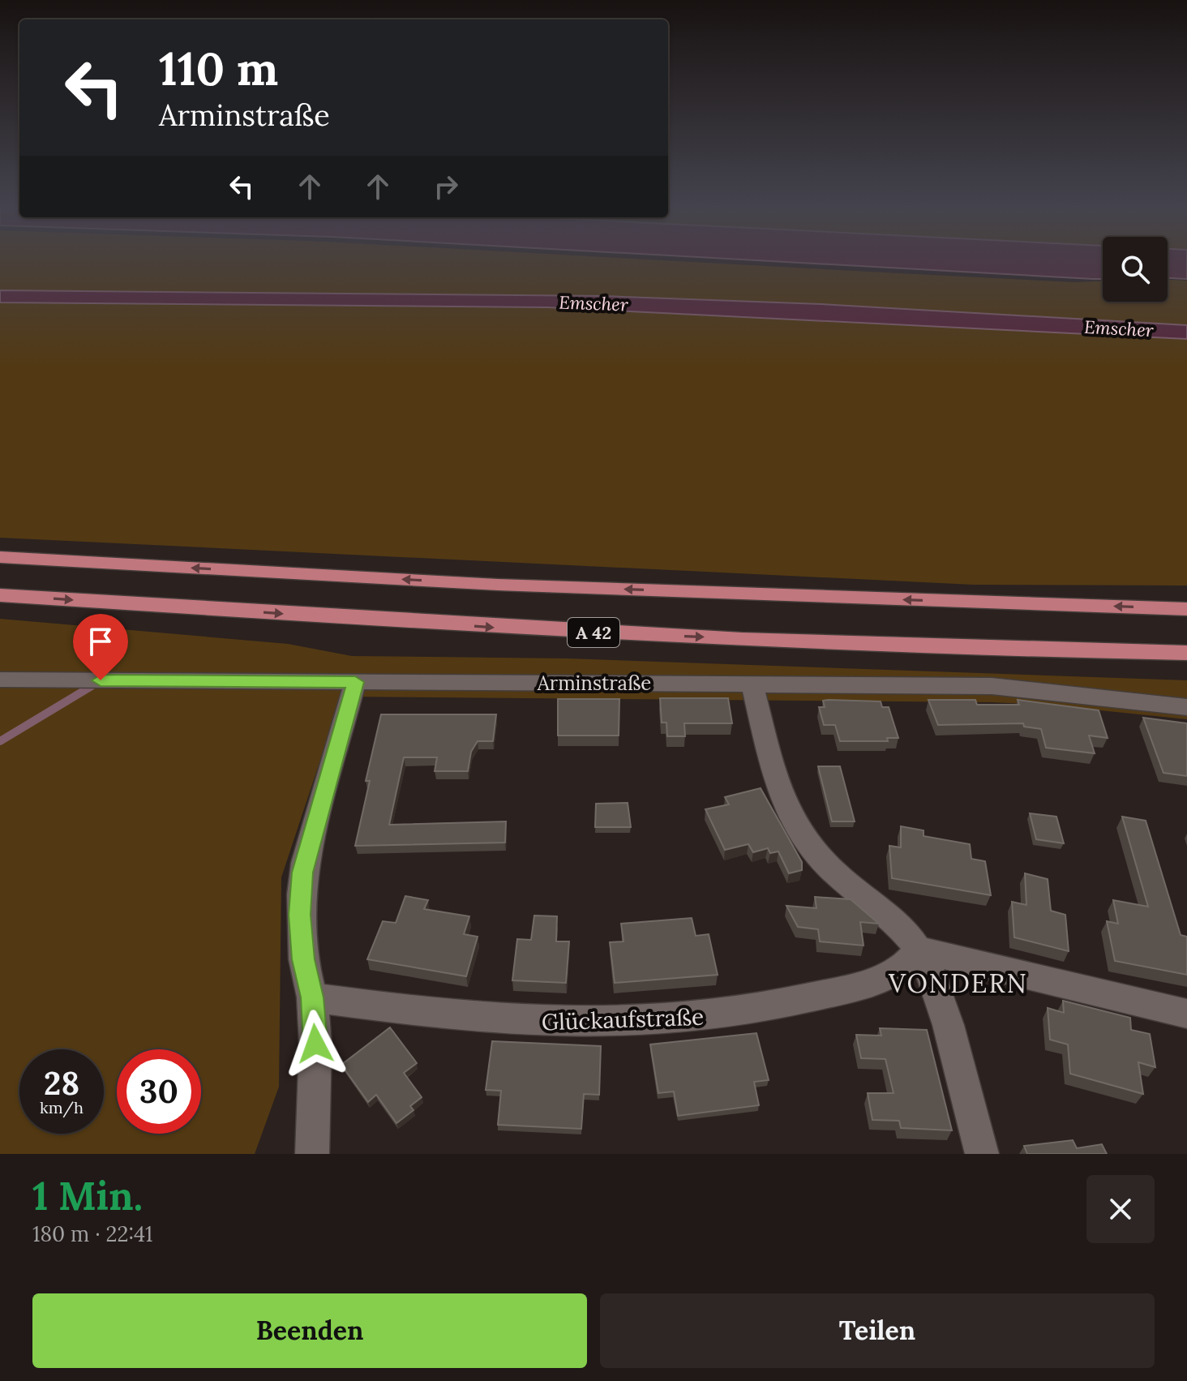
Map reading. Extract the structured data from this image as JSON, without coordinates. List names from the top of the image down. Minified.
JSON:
{"streets":{"highway":["A 42"],"street":["Arminstraße","Glückaufstraße"]},"districts":["VONDERN"],"water":["Emscher"],"page":{"turn":["110 m","Arminstraße"],"speed":"28 km/h","limit":"30","heading":["1 Min.","180 m · 22:41"],"buttons":["Beenden","Teilen"]}}
